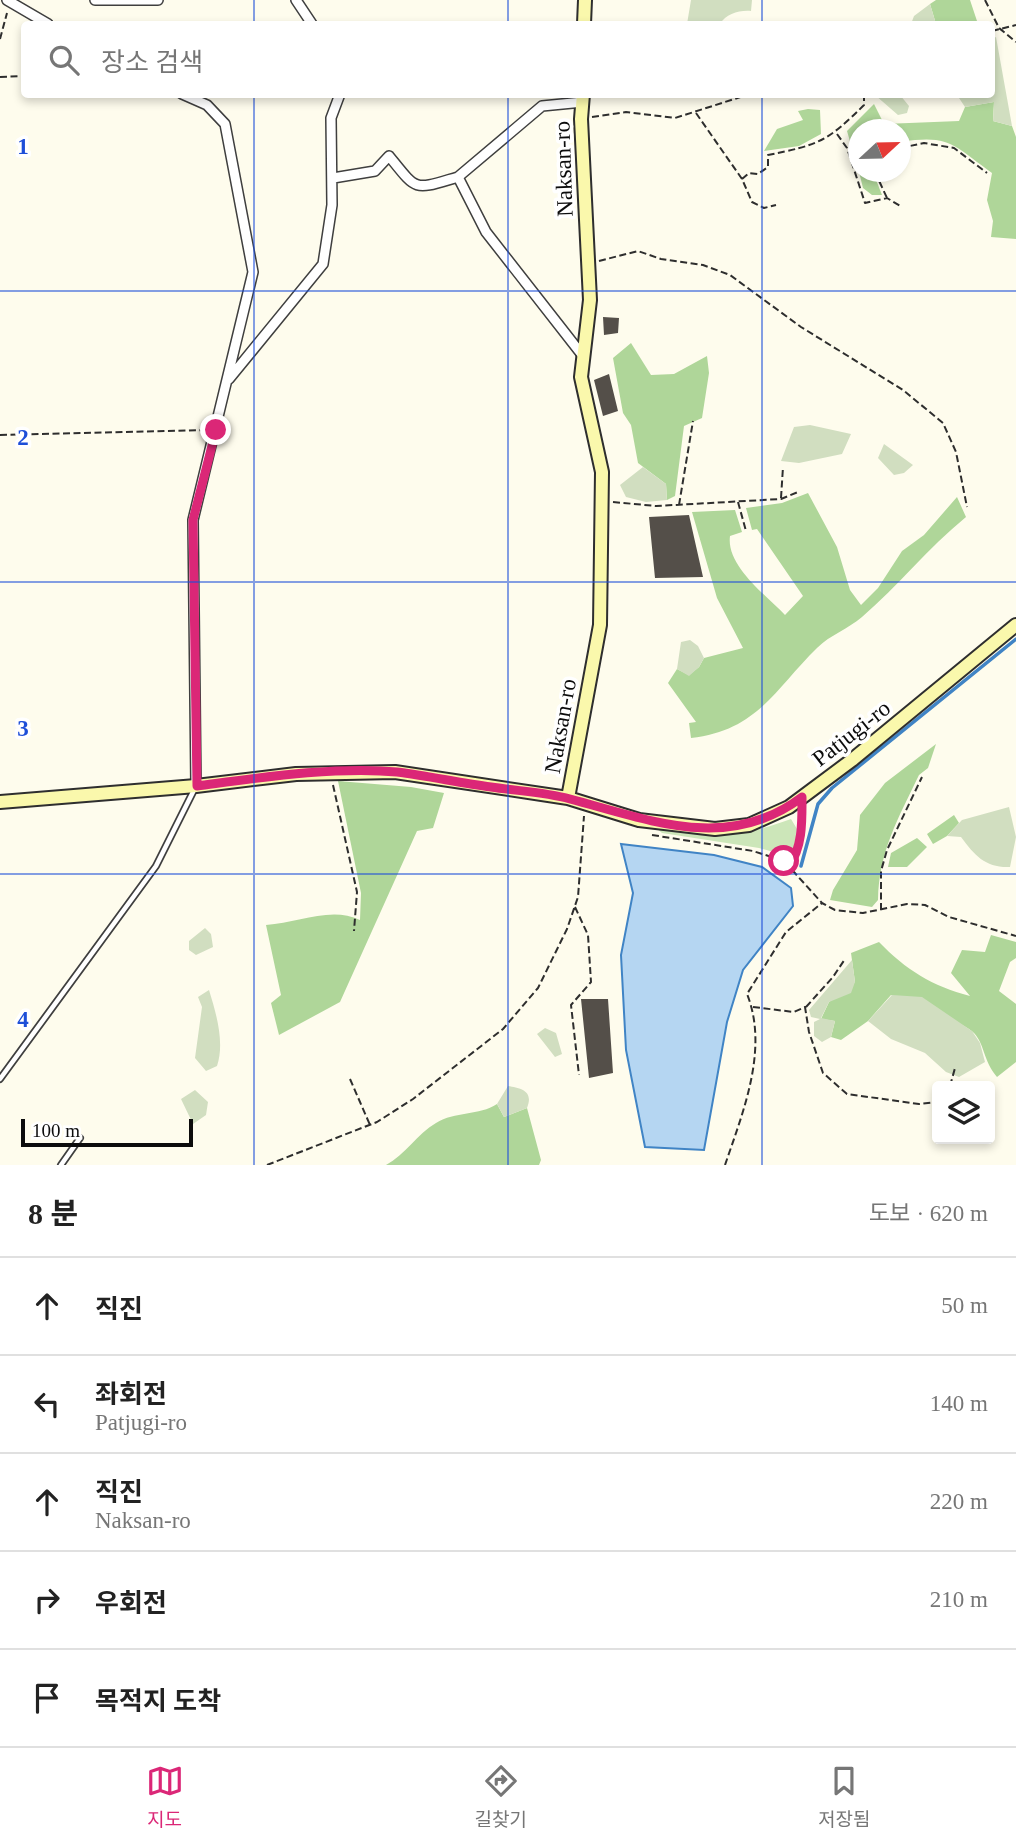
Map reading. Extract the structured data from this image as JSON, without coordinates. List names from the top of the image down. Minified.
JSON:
{"streets":{"street":["Naksan-ro","Patjugi-ro"]},"crossings":[["Naksan-ro","Patjugi-ro"]],"scale_bar":"100 m","north":"right","page":{"search":"장소 검색","scale":"100 m","heading":["8 분","도보 · 620 m"],"list":[["직진","50 m"],["좌회전","Patjugi-ro","140 m"],["직진","Naksan-ro","220 m"],["우회전","210 m"],"목적지 도착"],"nav":["지도","길찾기","저장됨"]},"grid":{"rows":["1","2","3","4"]}}
